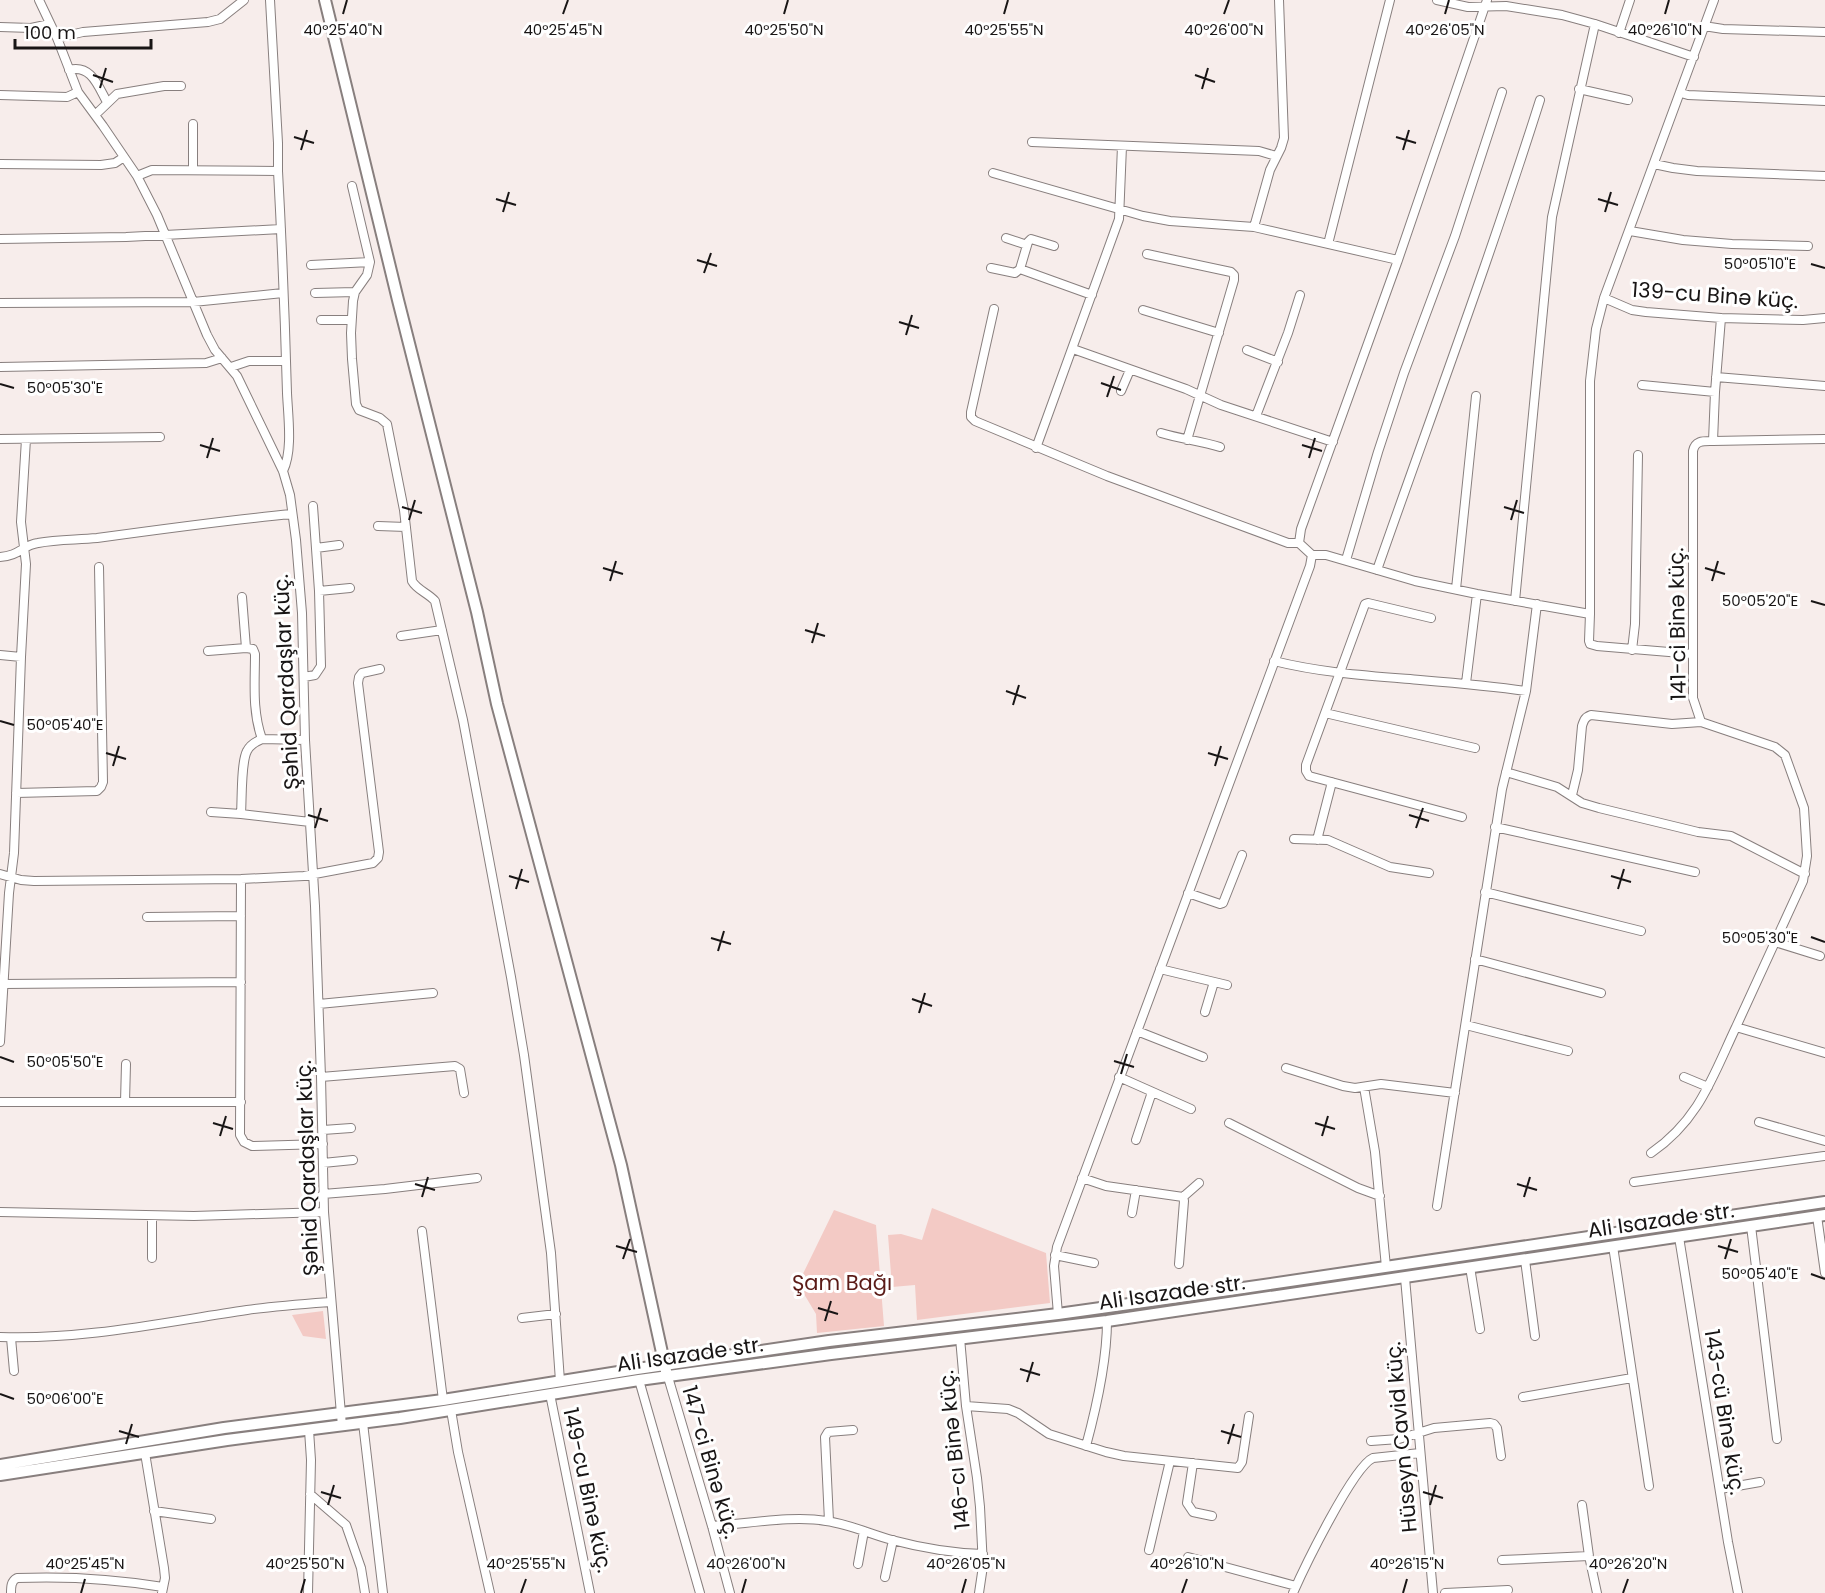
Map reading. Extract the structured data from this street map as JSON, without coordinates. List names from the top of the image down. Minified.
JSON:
{"streets":{"main road":["Ali Isazade str."],"street":["139-cu Binə küç.","141-ci Binə küç.","Şəhid Qardaşlar küç.","143-cü Binə küç.","Hüseyn Cavid küç.","146-cı Binə küç.","147-ci Binə küç.","149-cu Binə küç."]},"crossings":[["Şəhid Qardaşlar küç.","Ali Isazade str."],["Ali Isazade str.","143-cü Binə küç."],["Ali Isazade str.","Hüseyn Cavid küç."],["Ali Isazade str.","146-cı Binə küç."],["Ali Isazade str.","147-ci Binə küç."],["Ali Isazade str.","149-cu Binə küç."]],"parks":["Şam Bağı"],"scale_bar":"100 m","coordinates":["40°25'40\"N","40°25'45\"N","40°25'50\"N","40°25'55\"N","40°26'00\"N","40°26'05\"N","40°26'10\"N","50°05'10\"E","50°05'30\"E","50°05'20\"E","50°05'40\"E","50°05'50\"E","50°06'00\"E","40°26'15\"N","40°26'20\"N"]}
